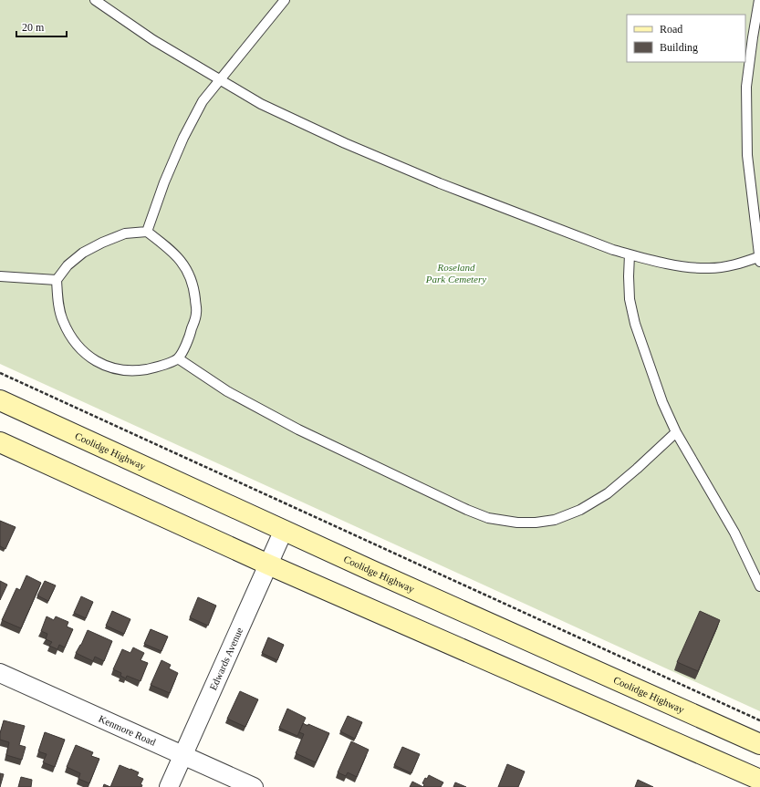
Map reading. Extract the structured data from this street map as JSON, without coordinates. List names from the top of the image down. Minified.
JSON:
{"streets":{"main road":["Coolidge Highway"],"street":["Edwards Avenue","Kenmore Road"]},"crossings":[["Coolidge Highway","Edwards Avenue"],["Edwards Avenue","Kenmore Road"]],"parks":["Roseland Park Cemetery"],"legend":["Road","Building"],"scale_bar":"20 m"}
